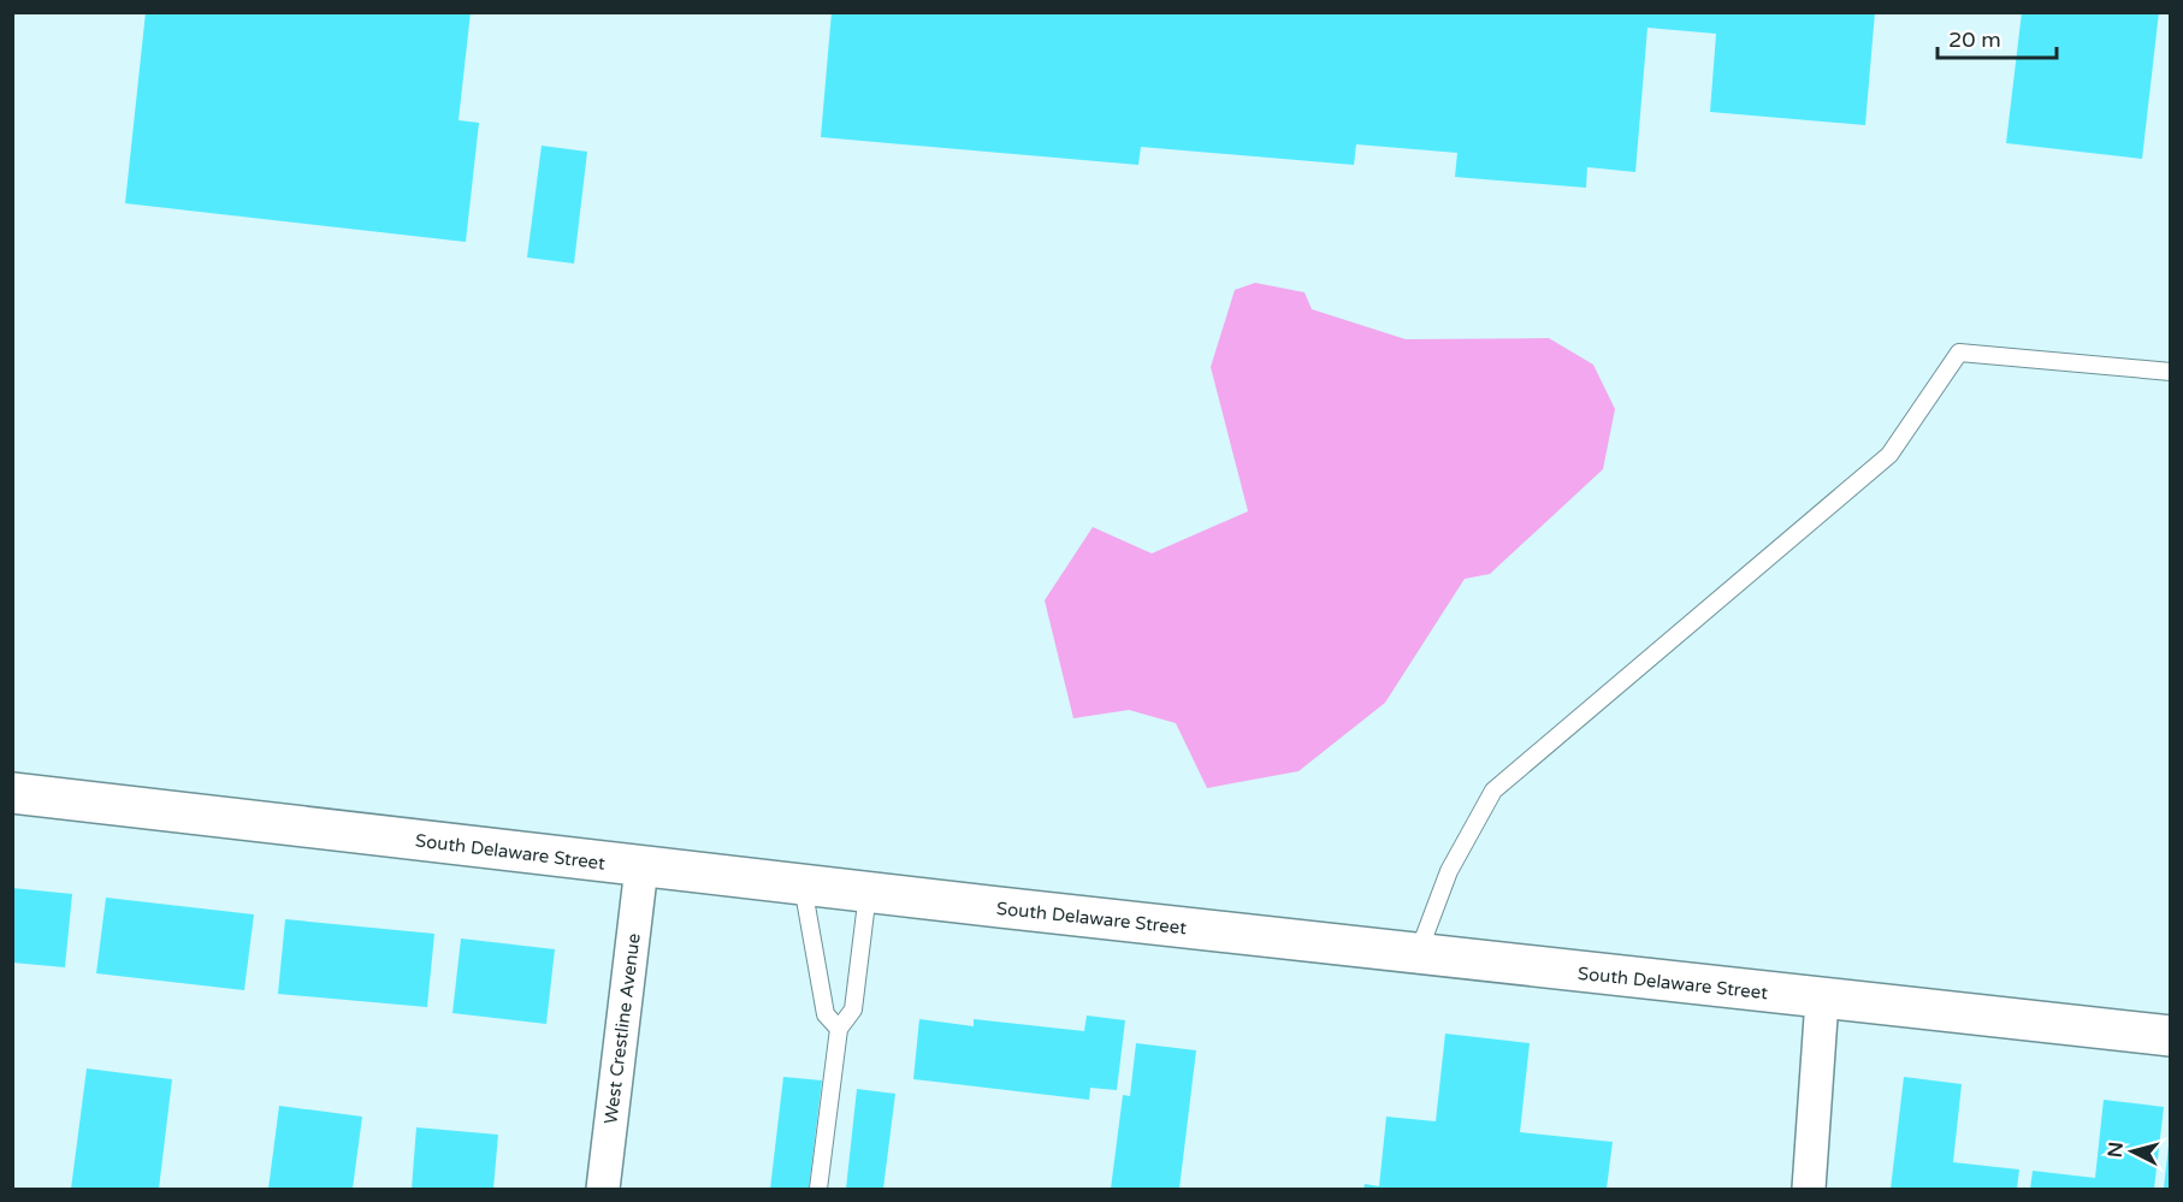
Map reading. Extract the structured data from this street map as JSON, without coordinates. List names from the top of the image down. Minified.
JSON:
{"streets":{"street":["South Delaware Street","West Crestline Avenue"]},"crossings":[["South Delaware Street","West Crestline Avenue"]],"scale_bar":"20 m","north":"left"}
